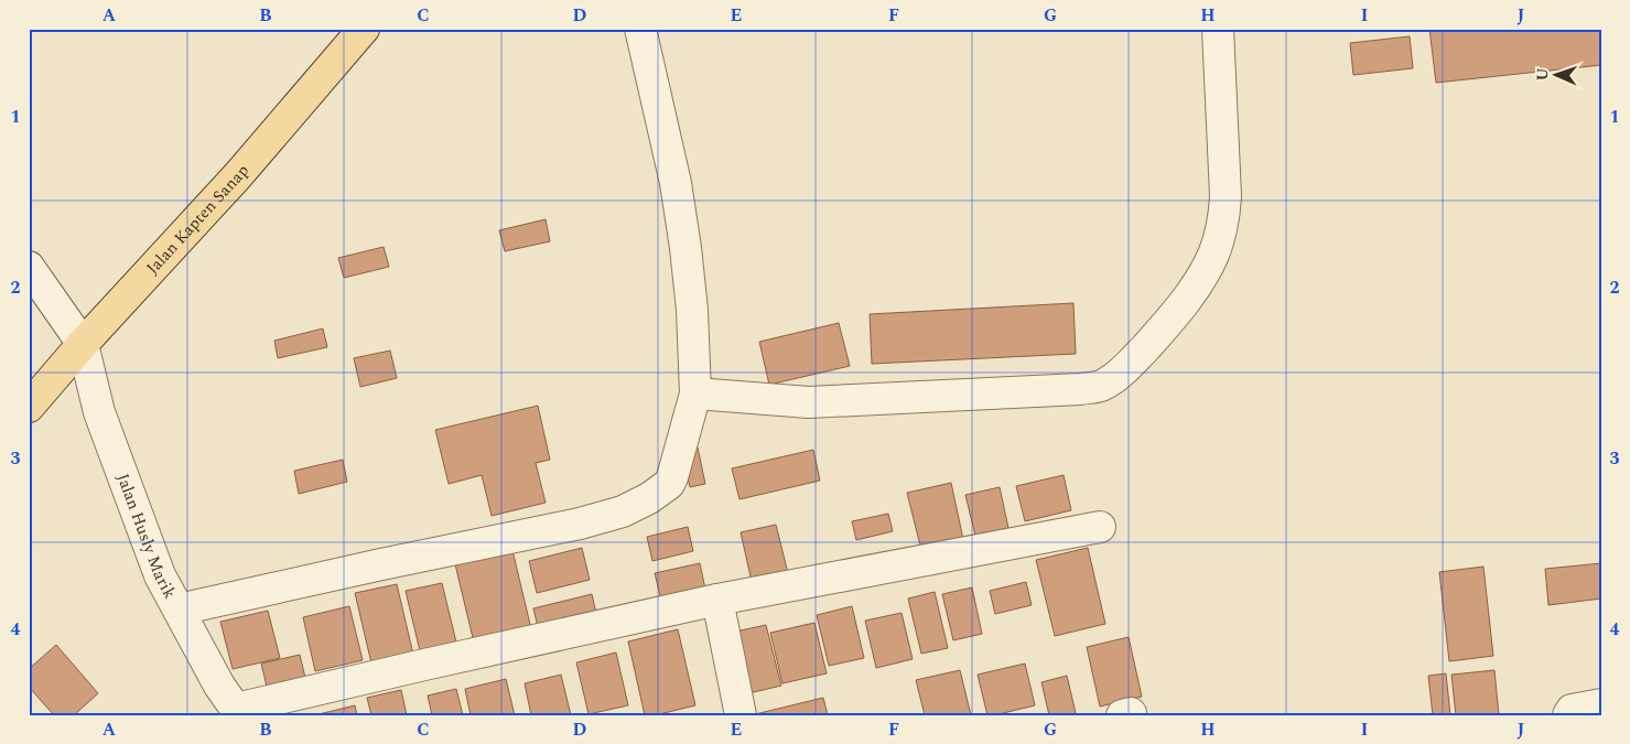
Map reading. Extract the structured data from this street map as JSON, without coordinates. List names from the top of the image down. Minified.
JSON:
{"streets":{"main road":["Jalan Kapten Sanap"],"street":["Jalan Husly Marik"]},"crossings":[["Jalan Kapten Sanap","Jalan Husly Marik"]],"north":"left","grid":{"columns":["A","B","C","D","E","F","G","H","I","J"],"rows":["1","2","3","4"]}}
